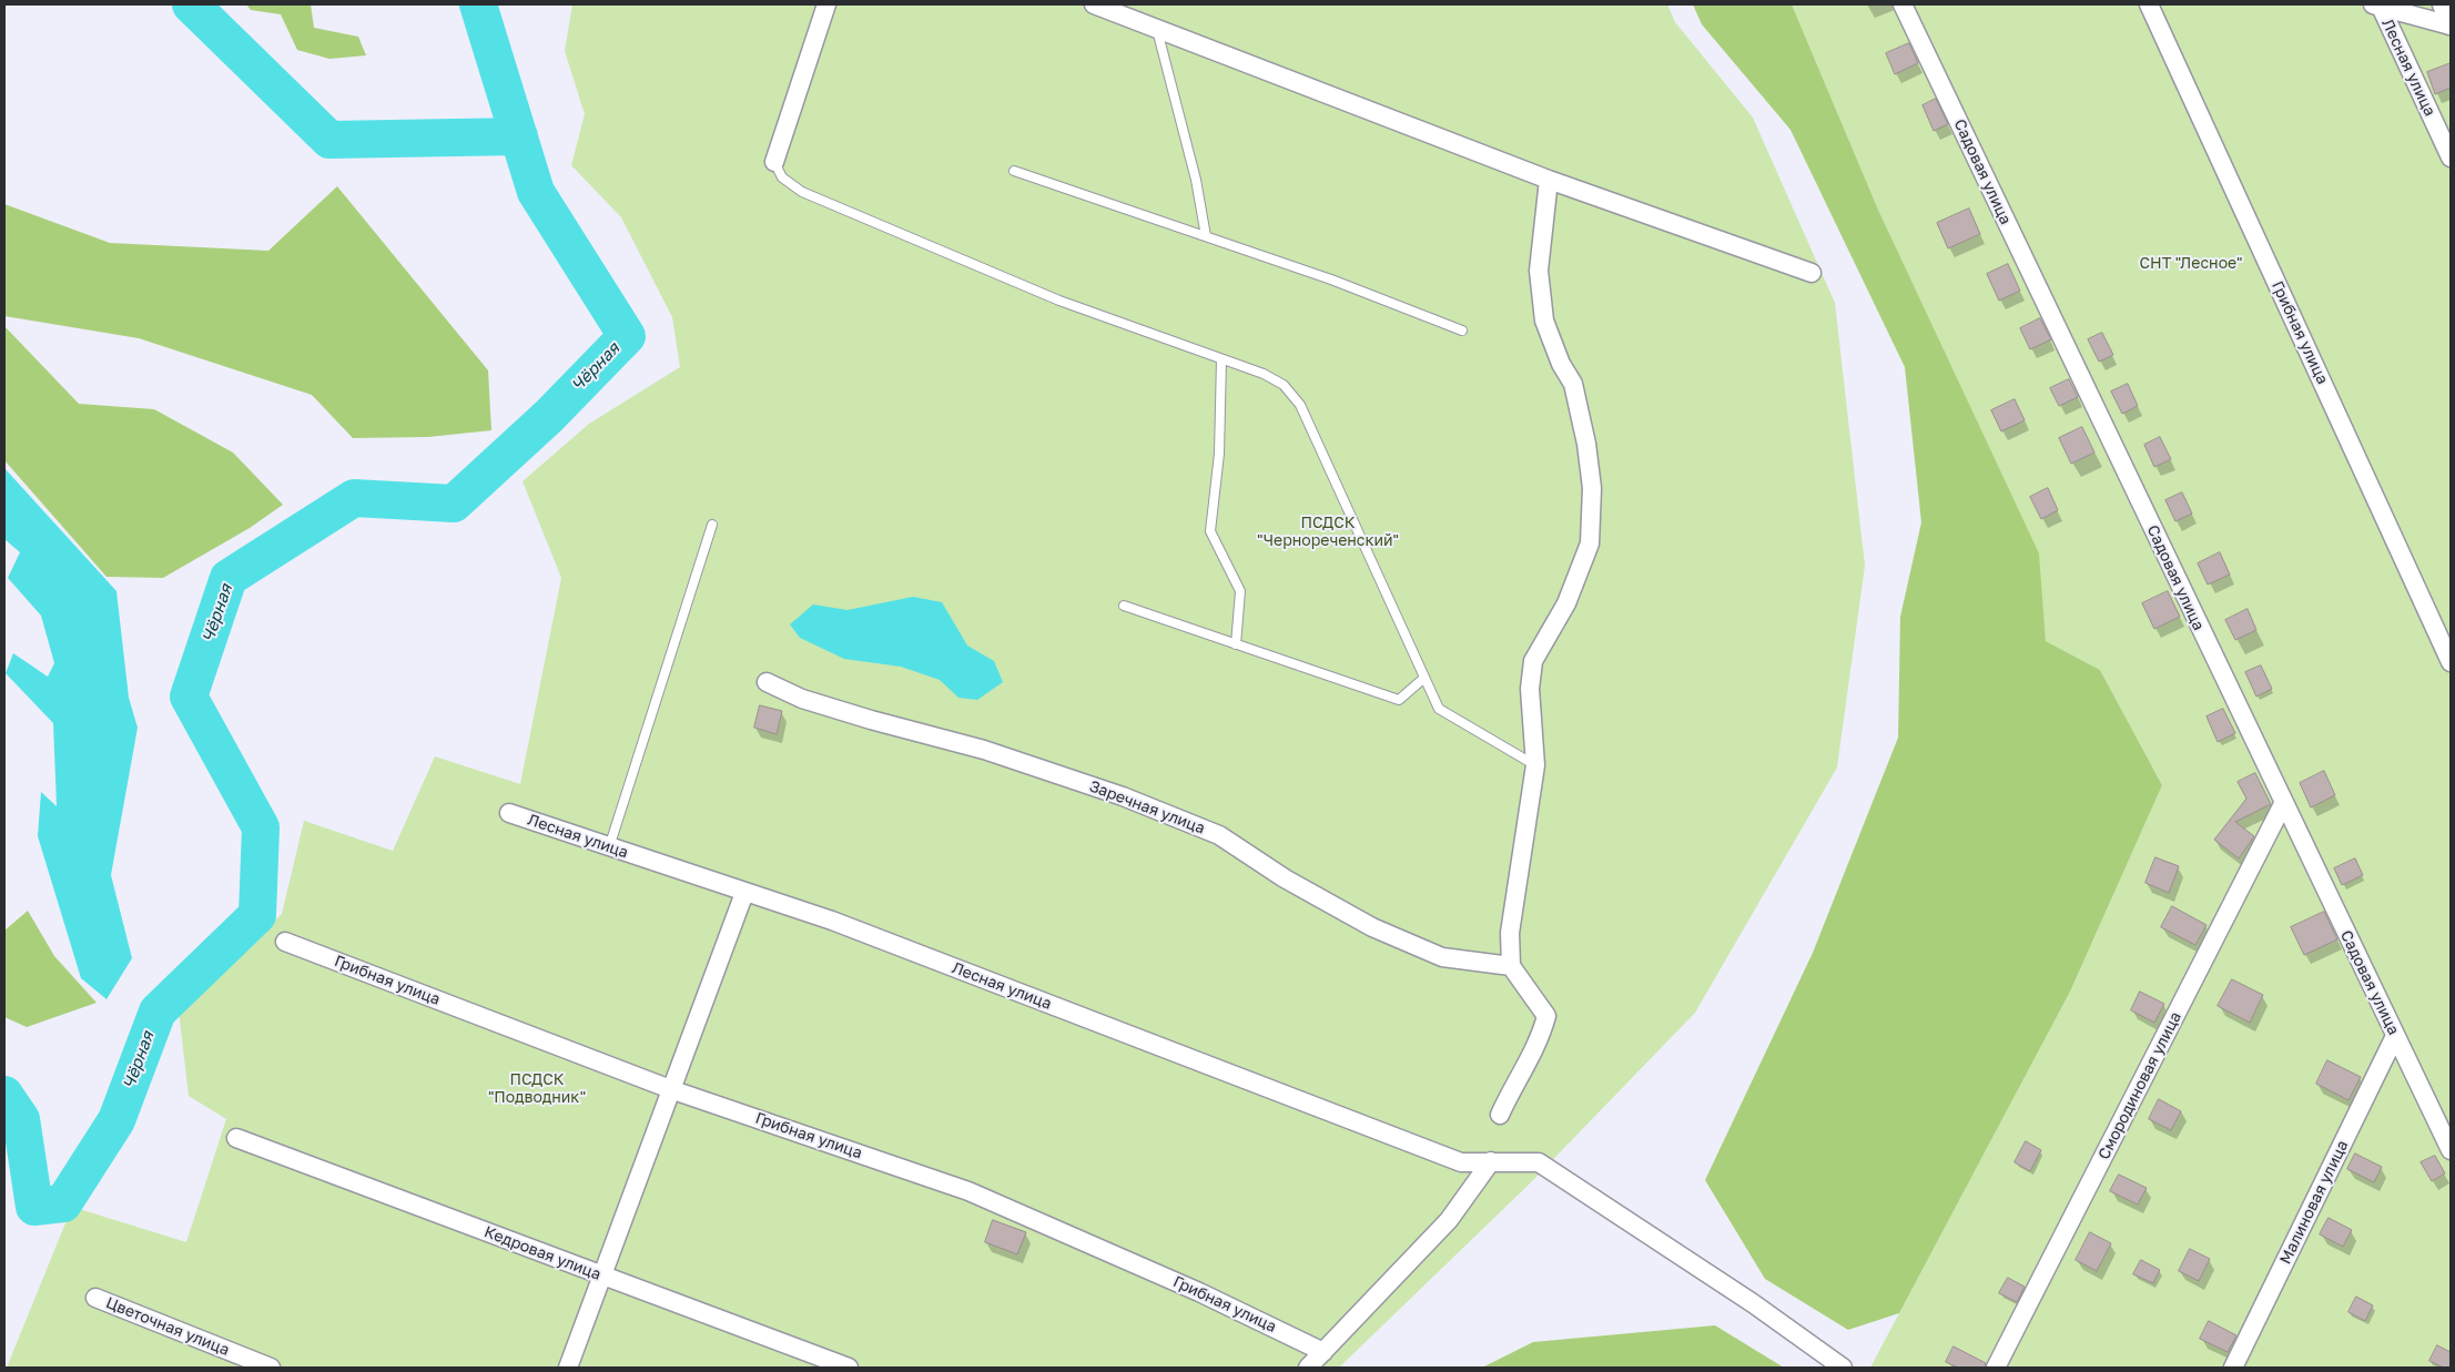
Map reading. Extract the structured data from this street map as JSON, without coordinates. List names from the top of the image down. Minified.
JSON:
{"streets":{"street":["Лесная улица","Садовая улица","Грибная улица","Заречная улица","Смородиновая улица","Малиновая улица","Кедровая улица","Цветочная улица"]},"crossings":[["Садовая улица","Смородиновая улица"],["Садовая улица","Малиновая улица"]],"water":["Чёрная"],"parks":["СНТ \"Лесное\"","ПСДСК \"Чернореченский\"","ПСДСК \"Подводник\""]}
